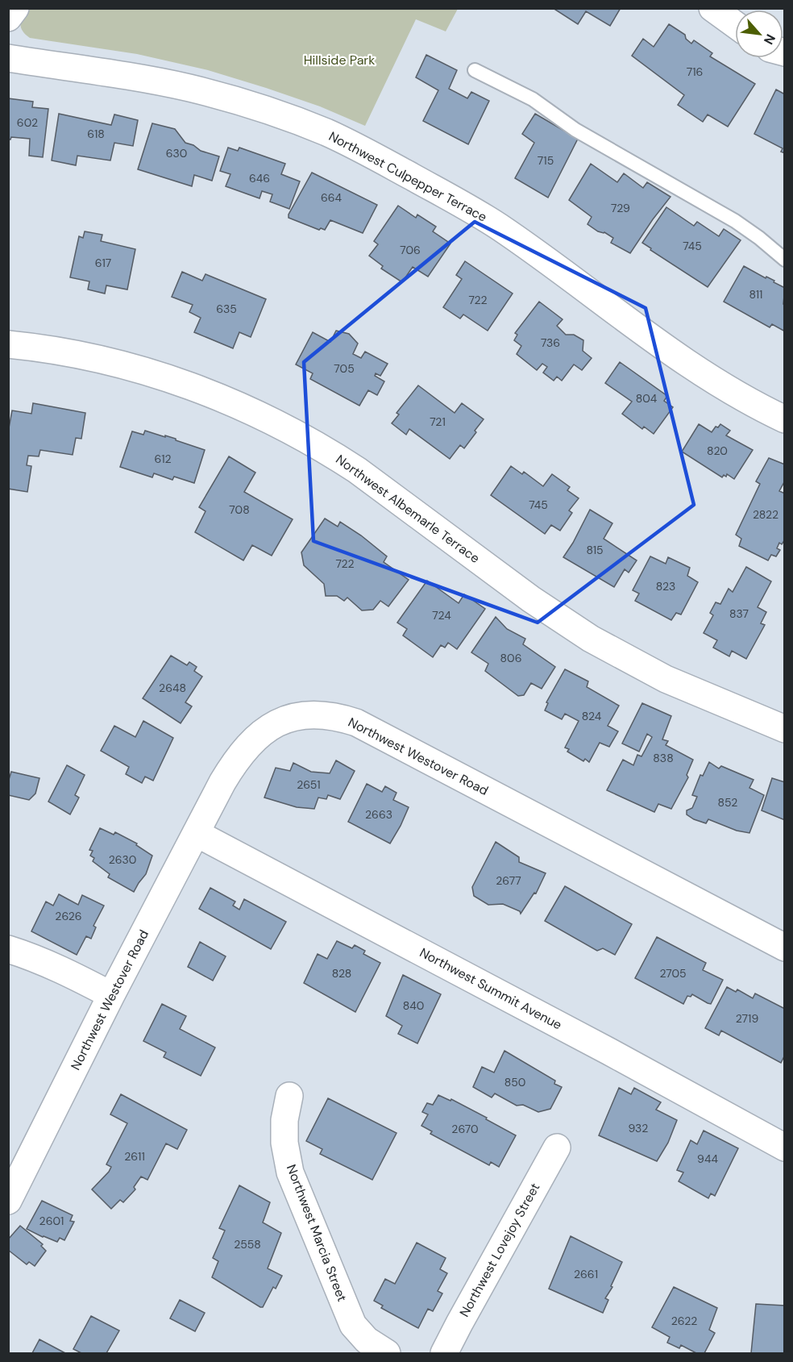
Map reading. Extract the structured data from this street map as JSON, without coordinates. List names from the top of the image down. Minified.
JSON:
{"streets":{"street":["Northwest Culpepper Terrace","Northwest Albemarle Terrace","Northwest Westover Road","Northwest Summit Avenue","Northwest Marcia Street","Northwest Lovejoy Street"]},"crossings":[["Northwest Westover Road","Northwest Summit Avenue"]],"parks":["Hillside Park"],"house_numbers":["716","602","618","630","715","646","664","729","745","706","617","811","722","635","736","705","804","721","820","612","745","708","2822","815","722","823","837","724","806","2648","824","838","2651","852","2663","2630","2677","2626","828","2705","840","2719","850","932","2670","2611","944","2601","2558","2661","2622"],"north":"bottom right"}
